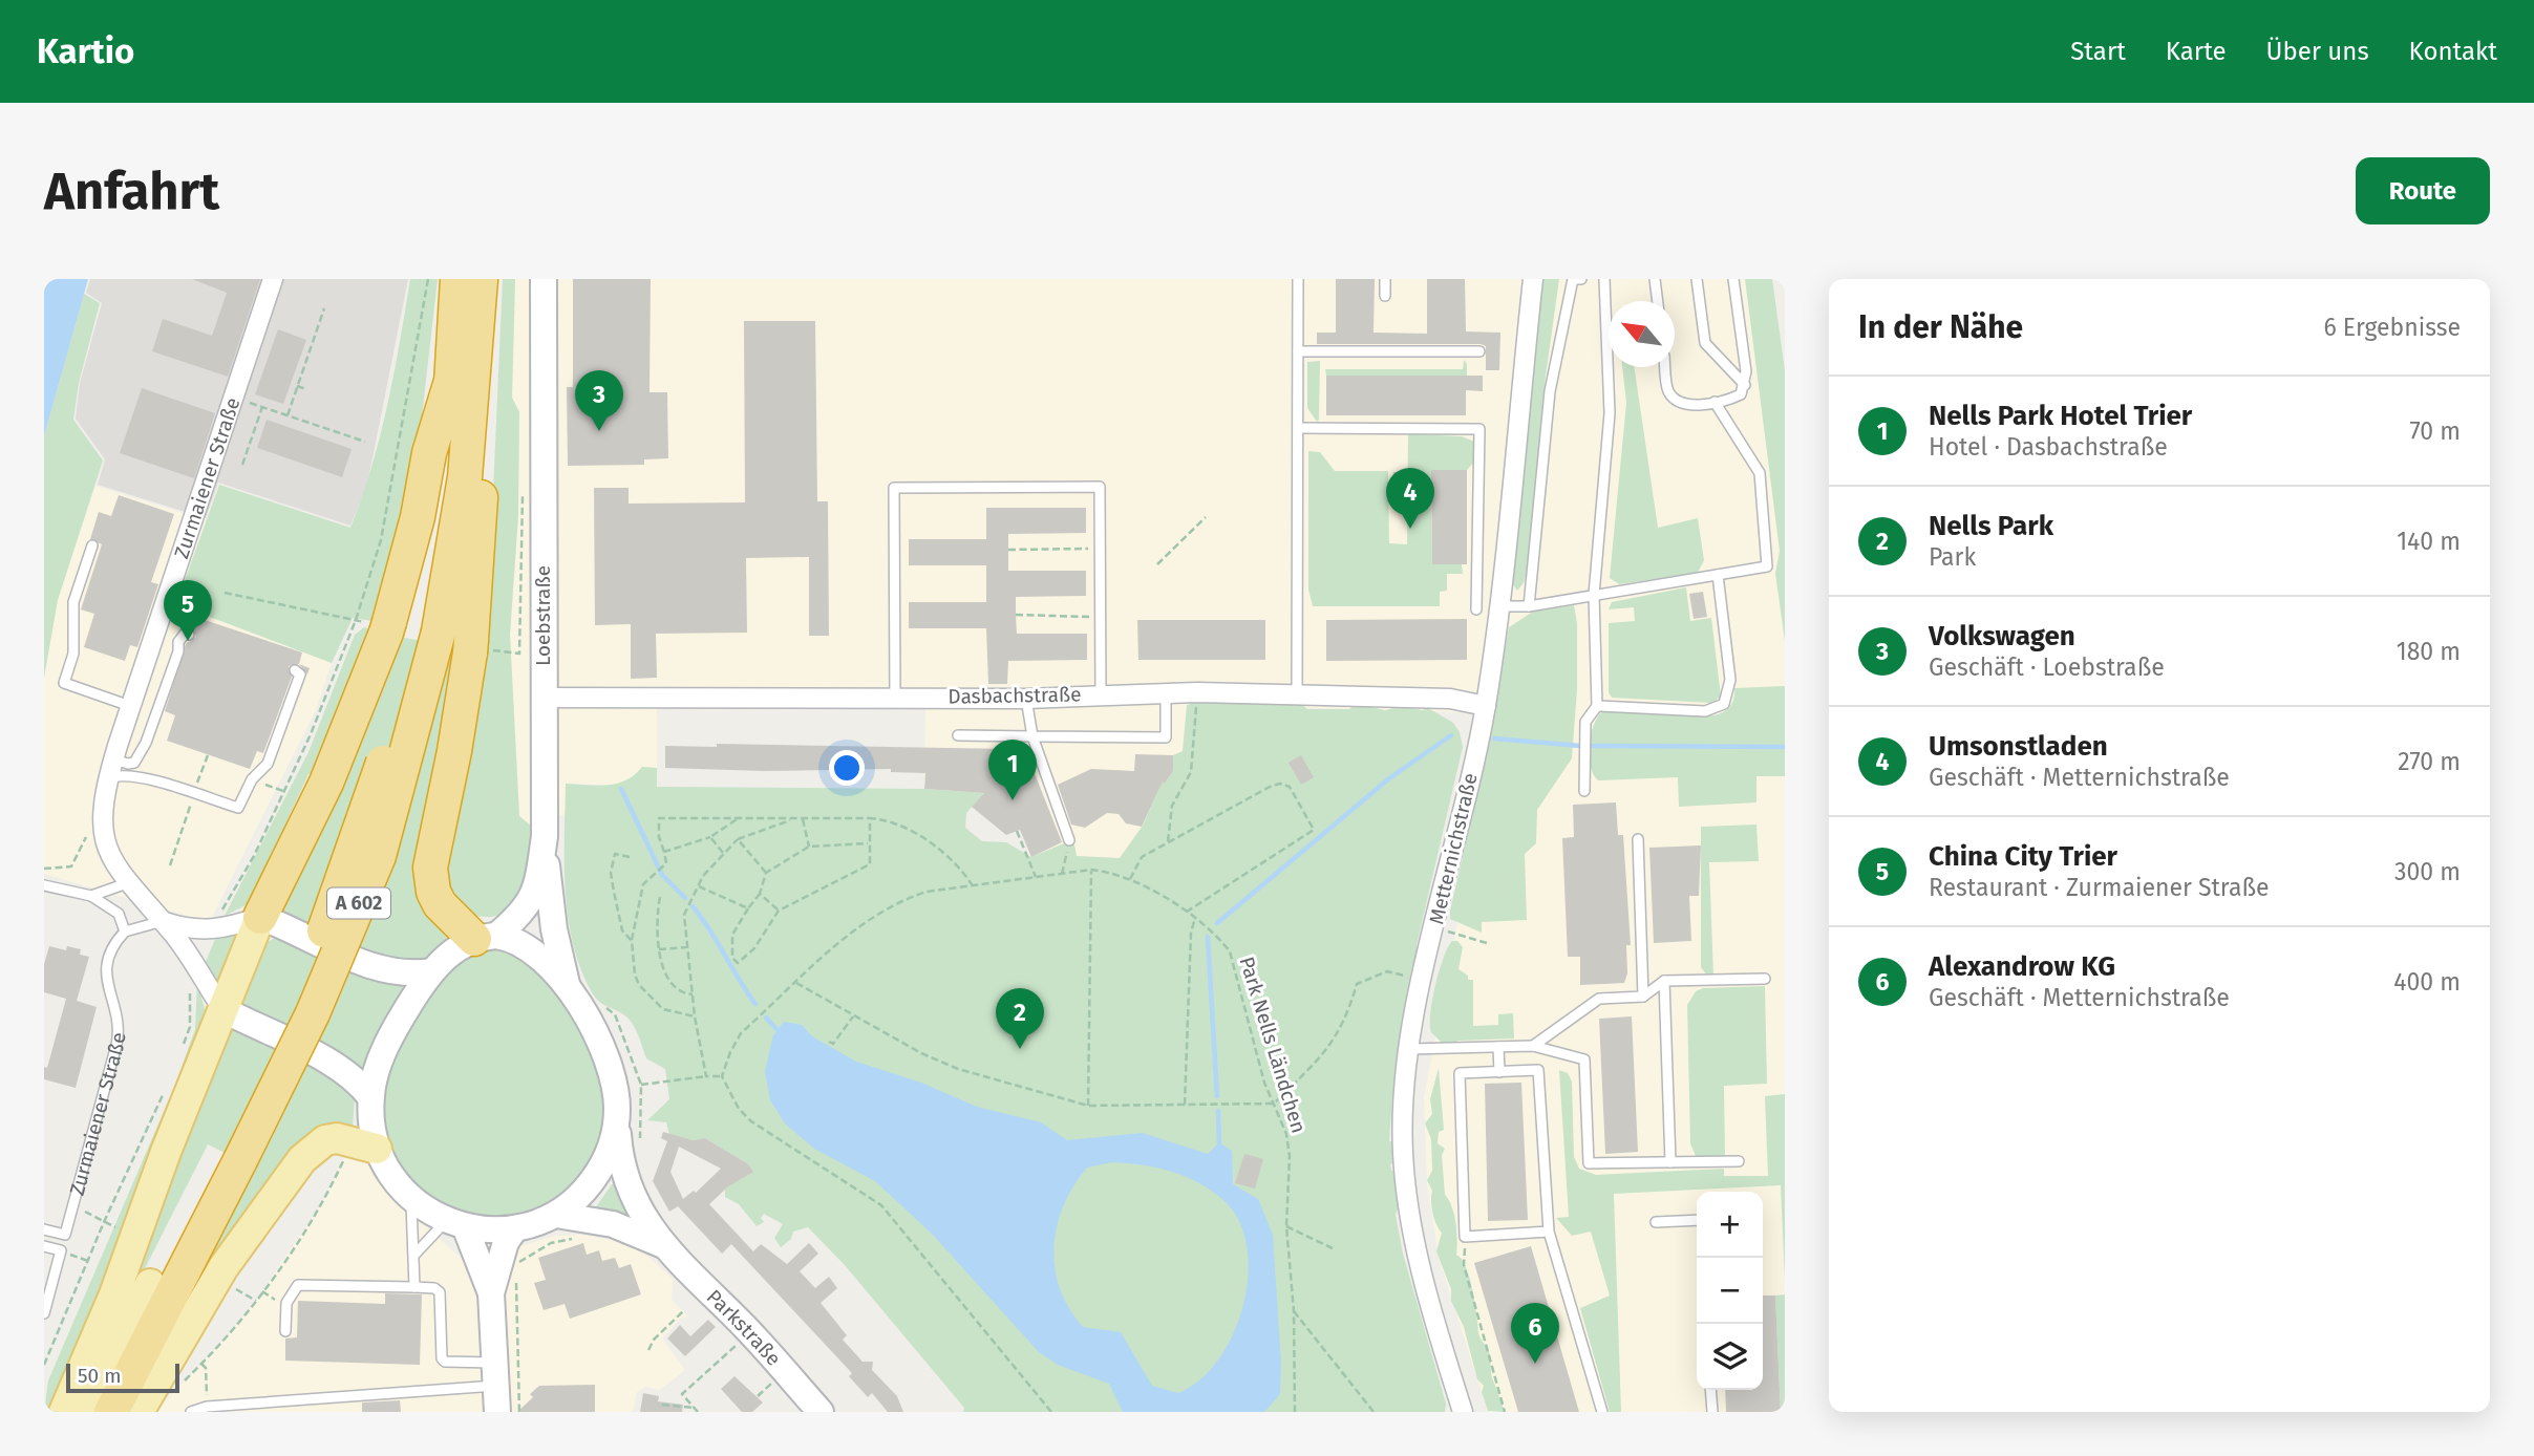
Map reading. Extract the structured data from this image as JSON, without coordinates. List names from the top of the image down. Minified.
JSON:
{"streets":{"highway":["A 602"],"main road":["Loebstraße","Parkstraße"],"street":["Zurmaiener Straße","Dasbachstraße","Metternichstraße"],"path":["Park Nells Ländchen"]},"crossings":[["Loebstraße","Dasbachstraße"],["Dasbachstraße","Metternichstraße"]],"scale_bar":"50 m","north":"top left","page":{"header":"Kartio","nav":["Start","Karte","Über uns","Kontakt"],"buttons":"Route","title":"Anfahrt","heading":["In der Nähe","6 Ergebnisse"],"pins":["3","4","5","1","2","6"],"list":[{"mark":"1","name":"Nells Park Hotel Trier","note":"Hotel · Dasbachstraße","value":"70 m"},{"mark":"2","name":"Nells Park","note":"Park","value":"140 m"},{"mark":"3","name":"Volkswagen","note":"Geschäft · Loebstraße","value":"180 m"},{"mark":"4","name":"Umsonstladen","note":"Geschäft · Metternichstraße","value":"270 m"},{"mark":"5","name":"China City Trier","note":"Restaurant · Zurmaiener Straße","value":"300 m"},{"mark":"6","name":"Alexandrow KG","note":"Geschäft · Metternichstraße","value":"400 m"}],"map_buttons":["+","−"],"scale":"50 m"}}
